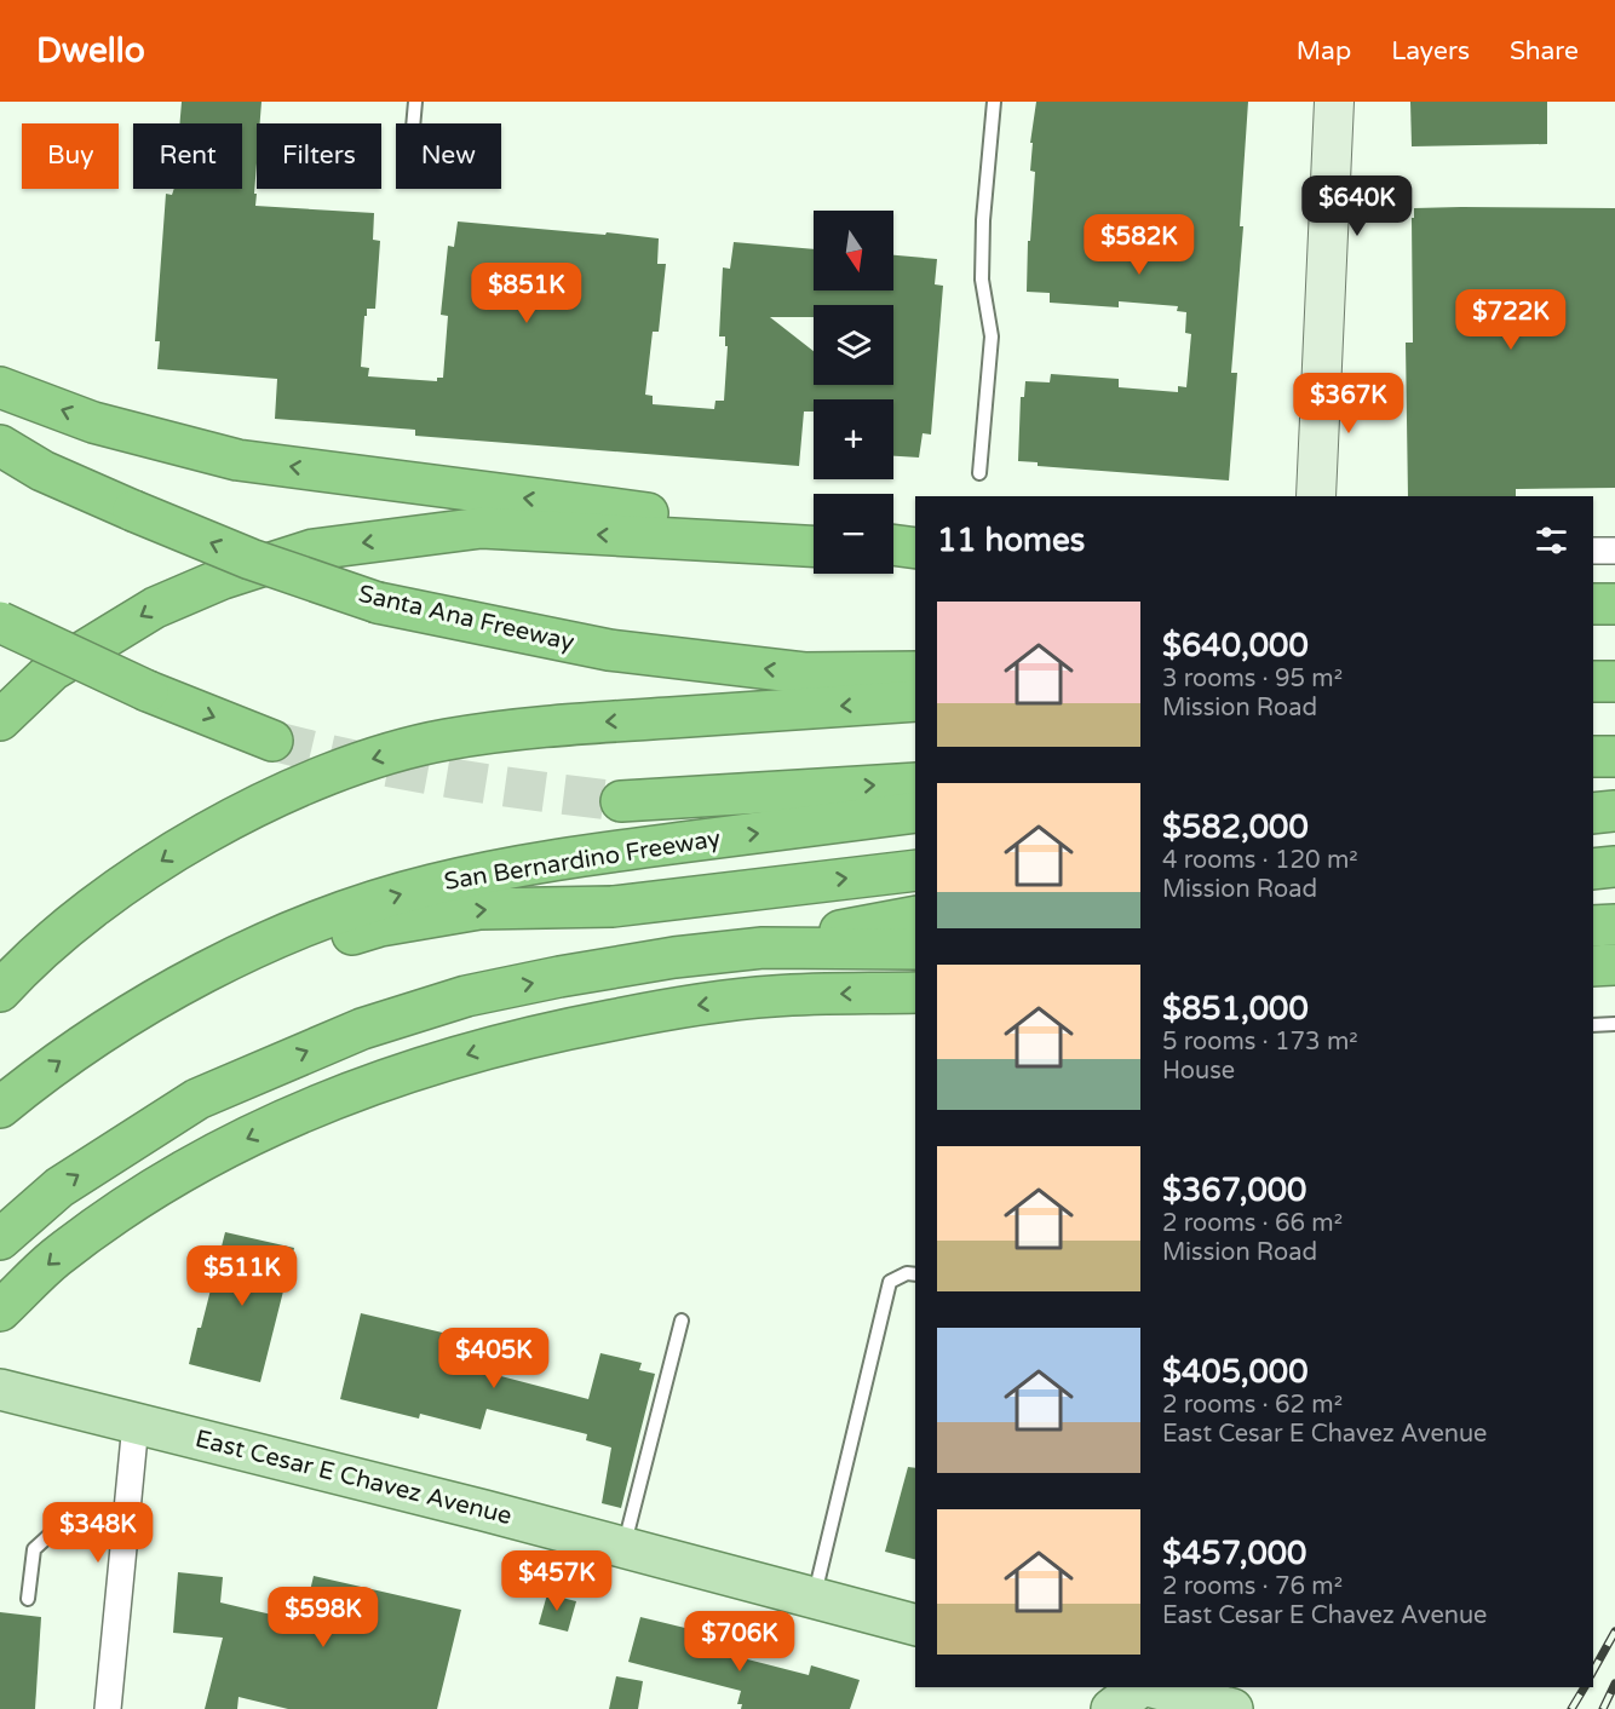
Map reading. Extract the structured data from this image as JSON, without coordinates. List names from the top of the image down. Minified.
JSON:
{"streets":{"highway":["Santa Ana Freeway","San Bernardino Freeway"],"main road":["East Cesar E Chavez Avenue"]},"north":"bottom","page":{"header":"Dwello","nav":["Map","Layers","Share"],"chip":["Buy","Rent","Filters","New"],"price":["$640K","$582K","$851K","$722K","$367K","$511K","$405K","$348K","$457K","$598K","$706K"],"map_buttons":["+","−"],"heading":"11 homes","list":[{"name":"$640,000","note":"3 rooms · 95 m² · Mission Road"},{"name":"$582,000","note":"4 rooms · 120 m² · Mission Road"},{"name":"$851,000","note":"5 rooms · 173 m² · House"},{"name":"$367,000","note":"2 rooms · 66 m² · Mission Road"},{"name":"$405,000","note":"2 rooms · 62 m² · East Cesar E Chavez Avenue"},{"name":"$457,000","note":"2 rooms · 76 m² · East Cesar E Chavez Avenue"}]}}
